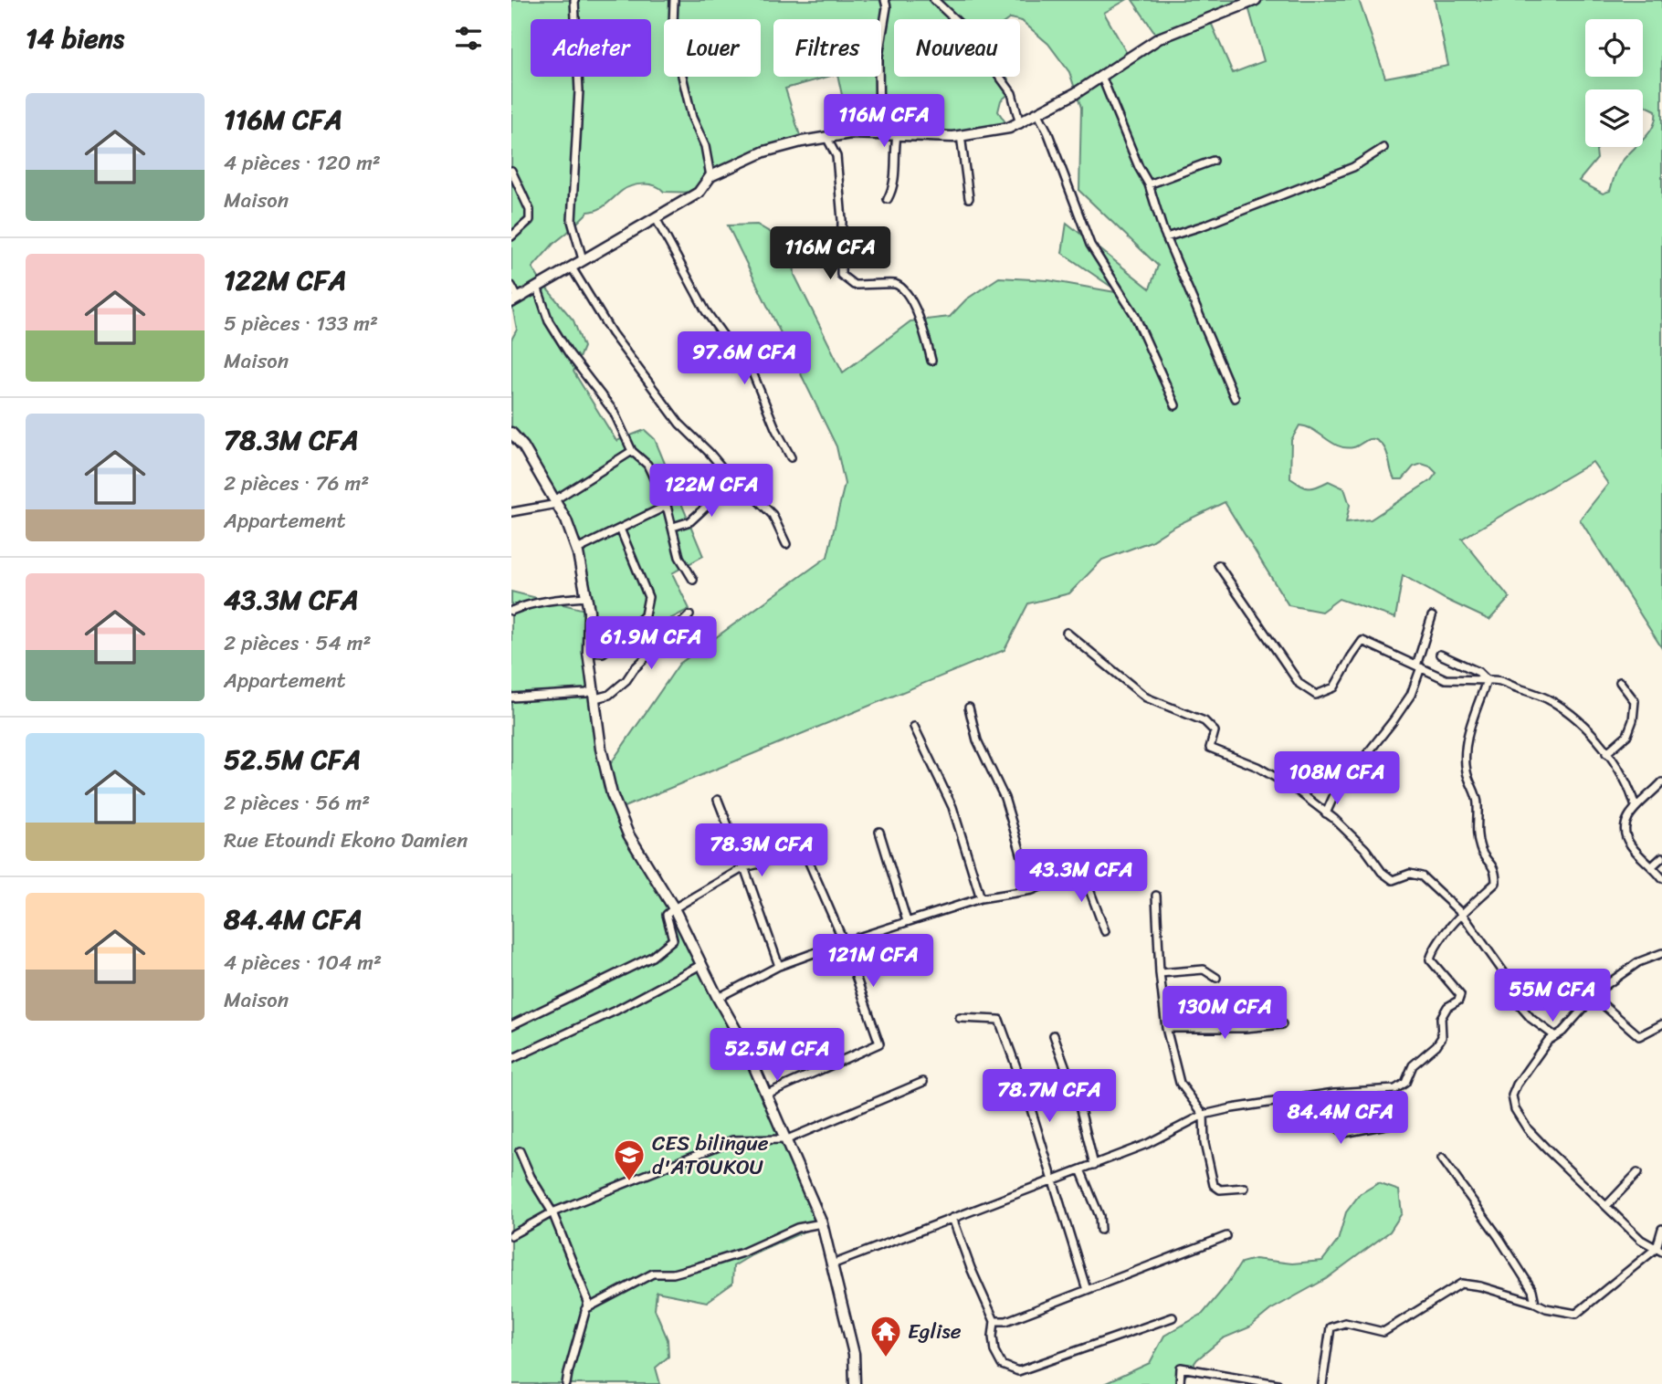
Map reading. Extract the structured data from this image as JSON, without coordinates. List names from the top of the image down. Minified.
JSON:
{"places":{"school or university":["CES bilingue d'ATOUKOU"],"temple":["Eglise"]},"page":{"heading":"14 biens","chip":["Acheter","Louer","Filtres","Nouveau"],"list":[{"name":"116M CFA","note":"4 pièces · 120 m² · Maison"},{"name":"122M CFA","note":"5 pièces · 133 m² · Maison"},{"name":"78.3M CFA","note":"2 pièces · 76 m² · Appartement"},{"name":"43.3M CFA","note":"2 pièces · 54 m² · Appartement"},{"name":"52.5M CFA","note":"2 pièces · 56 m² · Rue Etoundi Ekono Damien"},{"name":"84.4M CFA","note":"4 pièces · 104 m² · Maison"}],"price":["116M CFA","116M CFA","97.6M CFA","122M CFA","61.9M CFA","108M CFA","78.3M CFA","43.3M CFA","121M CFA","55M CFA","130M CFA","52.5M CFA","78.7M CFA","84.4M CFA"]}}
